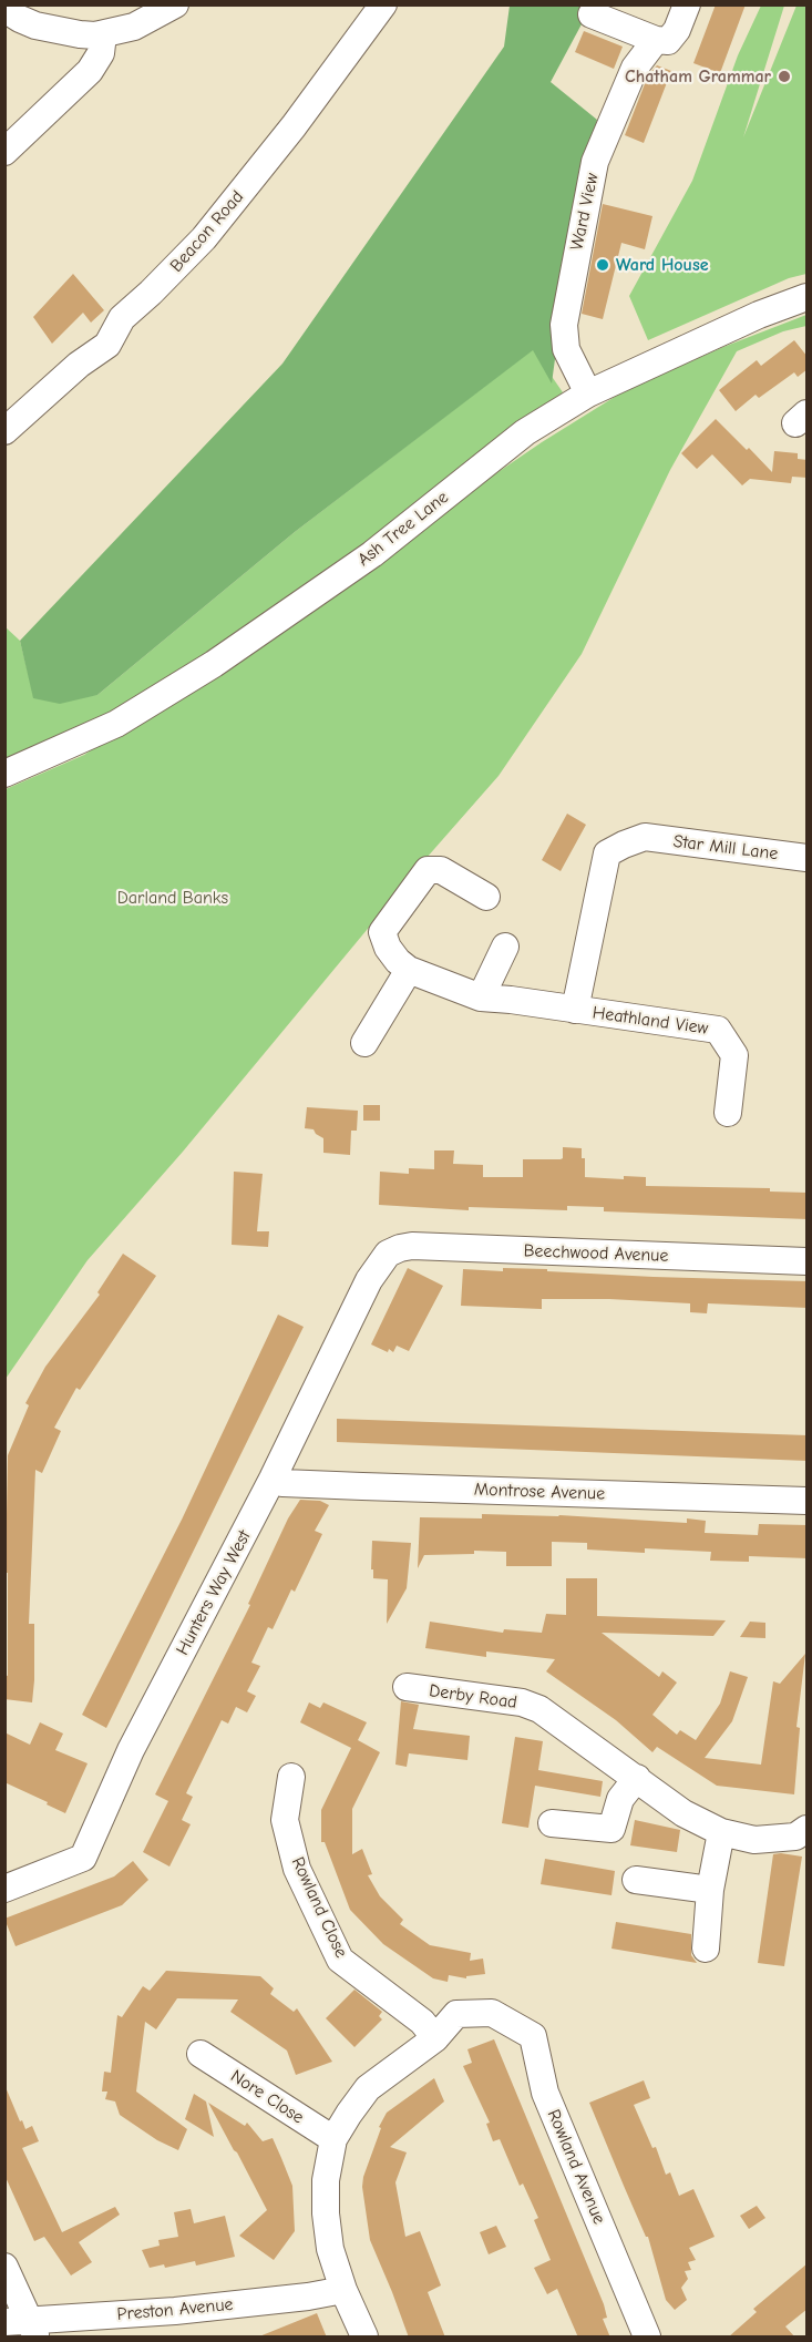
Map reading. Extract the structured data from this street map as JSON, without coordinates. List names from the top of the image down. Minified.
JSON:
{"streets":{"street":["Ward View","Beacon Road","Ash Tree Lane","Star Mill Lane","Heathland View","Beechwood Avenue","Montrose Avenue","Hunters Way West","Derby Road","Rowland Close","Nore Close","Rowland Avenue","Preston Avenue"]},"crossings":[["Ward View","Ash Tree Lane"],["Star Mill Lane","Heathland View"],["Beechwood Avenue","Hunters Way West"],["Montrose Avenue","Hunters Way West"],["Rowland Close","Rowland Avenue"]],"parks":["Darland Banks"],"places":["Chatham Grammar","Ward House"]}
